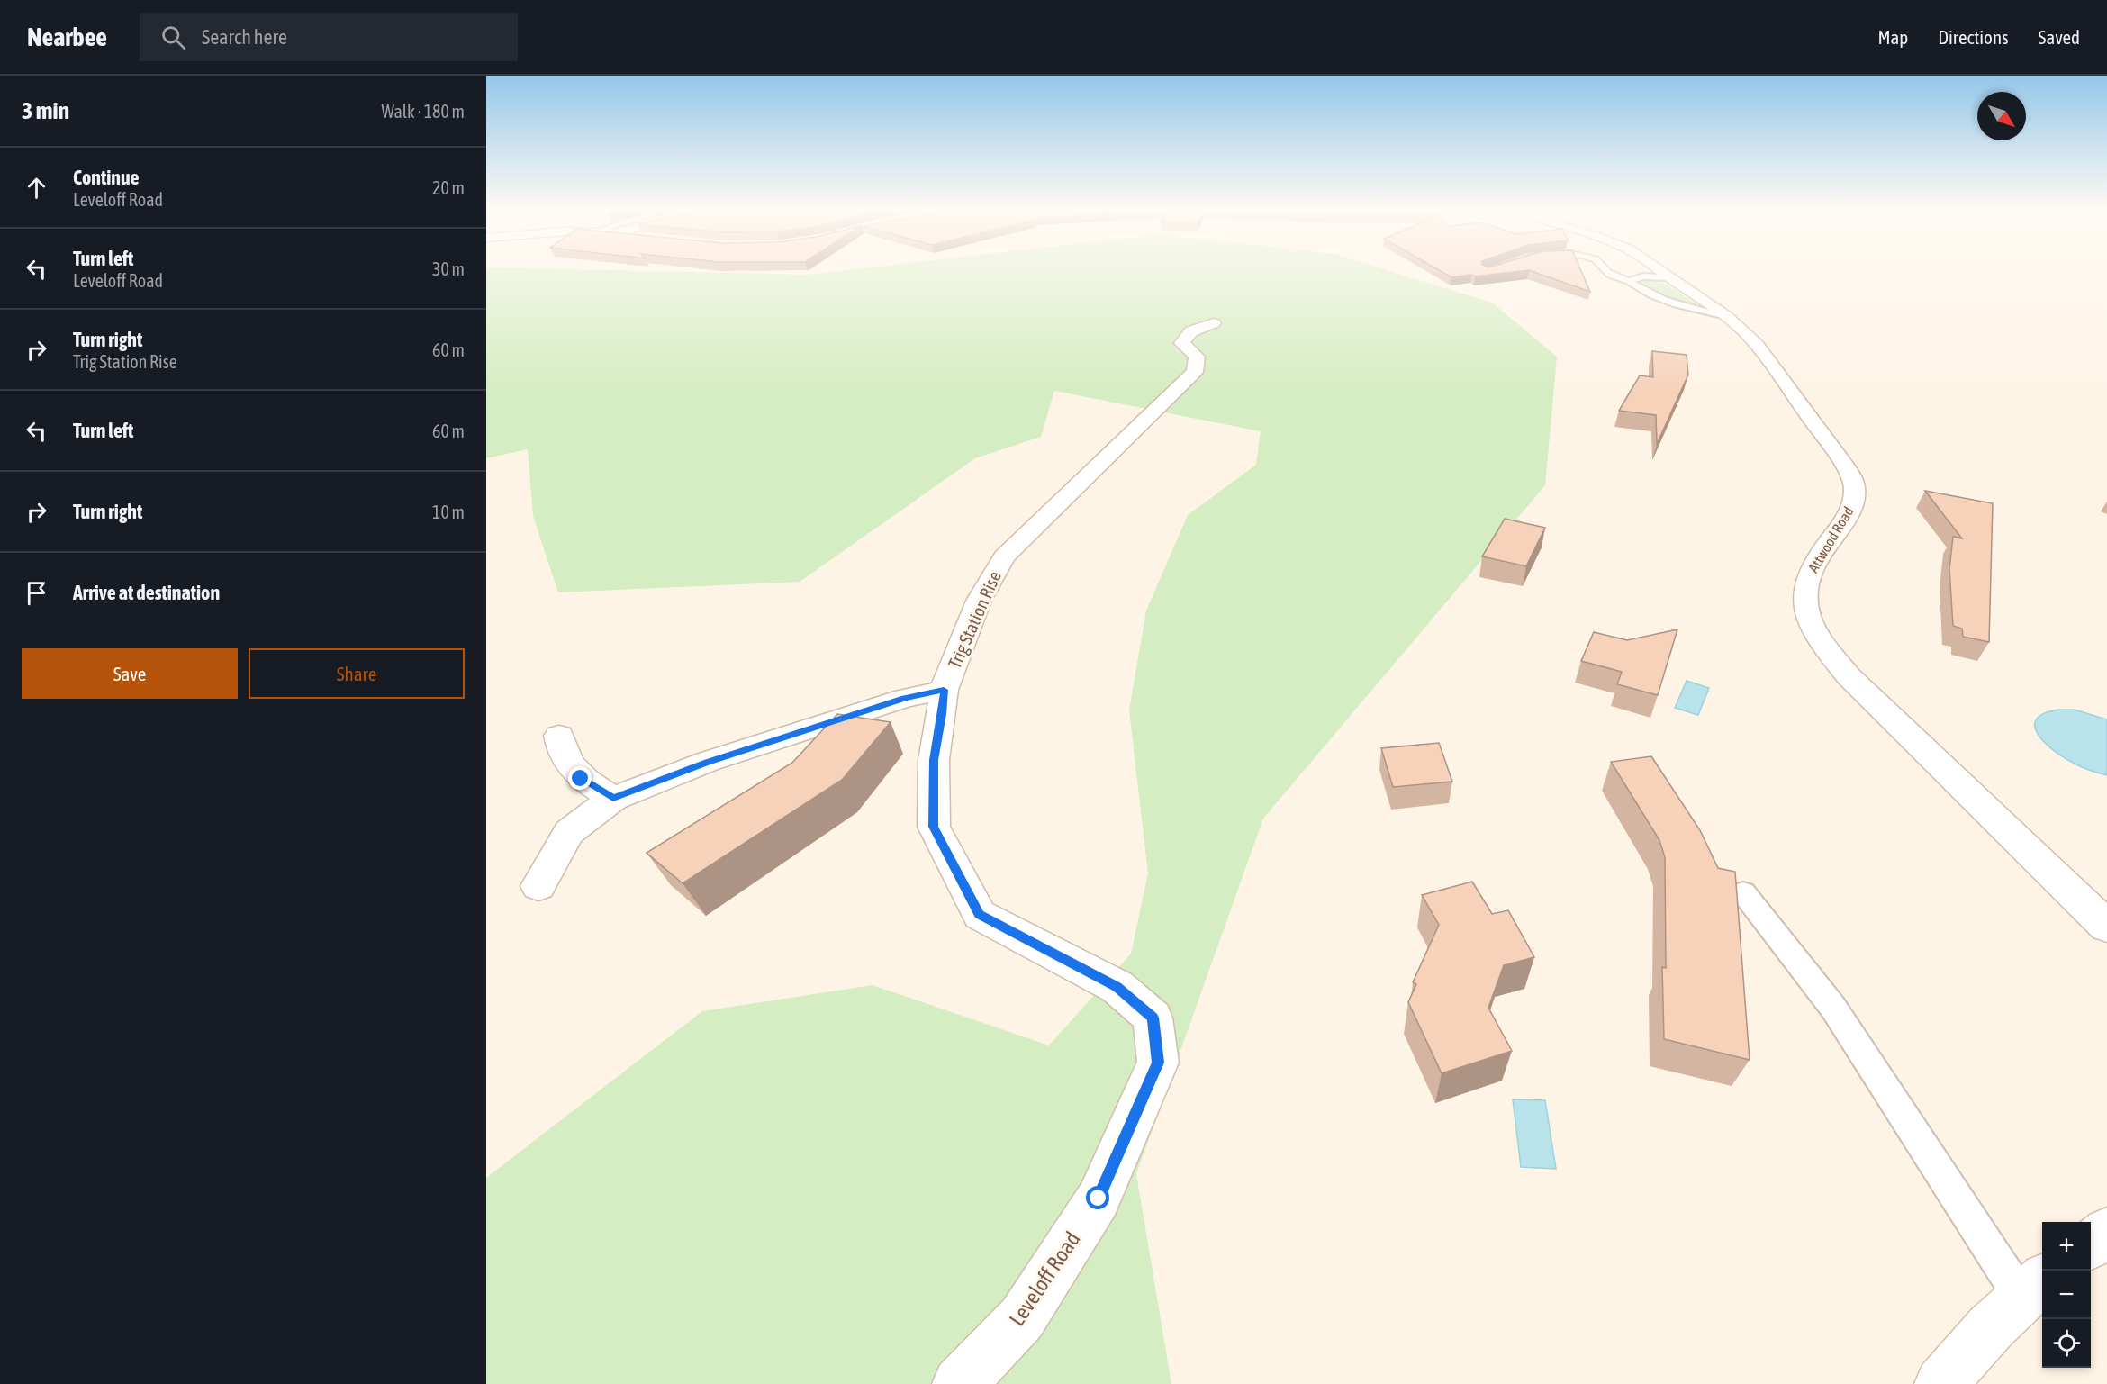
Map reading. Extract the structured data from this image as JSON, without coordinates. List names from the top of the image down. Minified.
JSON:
{"streets":{"street":["Attwood Road","Trig Station Rise","Leveloff Road"]},"crossings":[["Trig Station Rise","Leveloff Road"]],"north":"bottom right","page":{"header":"Nearbee","search":"Search here","nav":["Map","Directions","Saved"],"heading":["3 min","Walk · 180 m"],"list":[["Continue","Leveloff Road","20 m"],["Turn left","Leveloff Road","30 m"],["Turn right","Trig Station Rise","60 m"],["Turn left","60 m"],["Turn right","10 m"],"Arrive at destination"],"buttons":["Save","Share"],"map_buttons":["+","−"]}}
